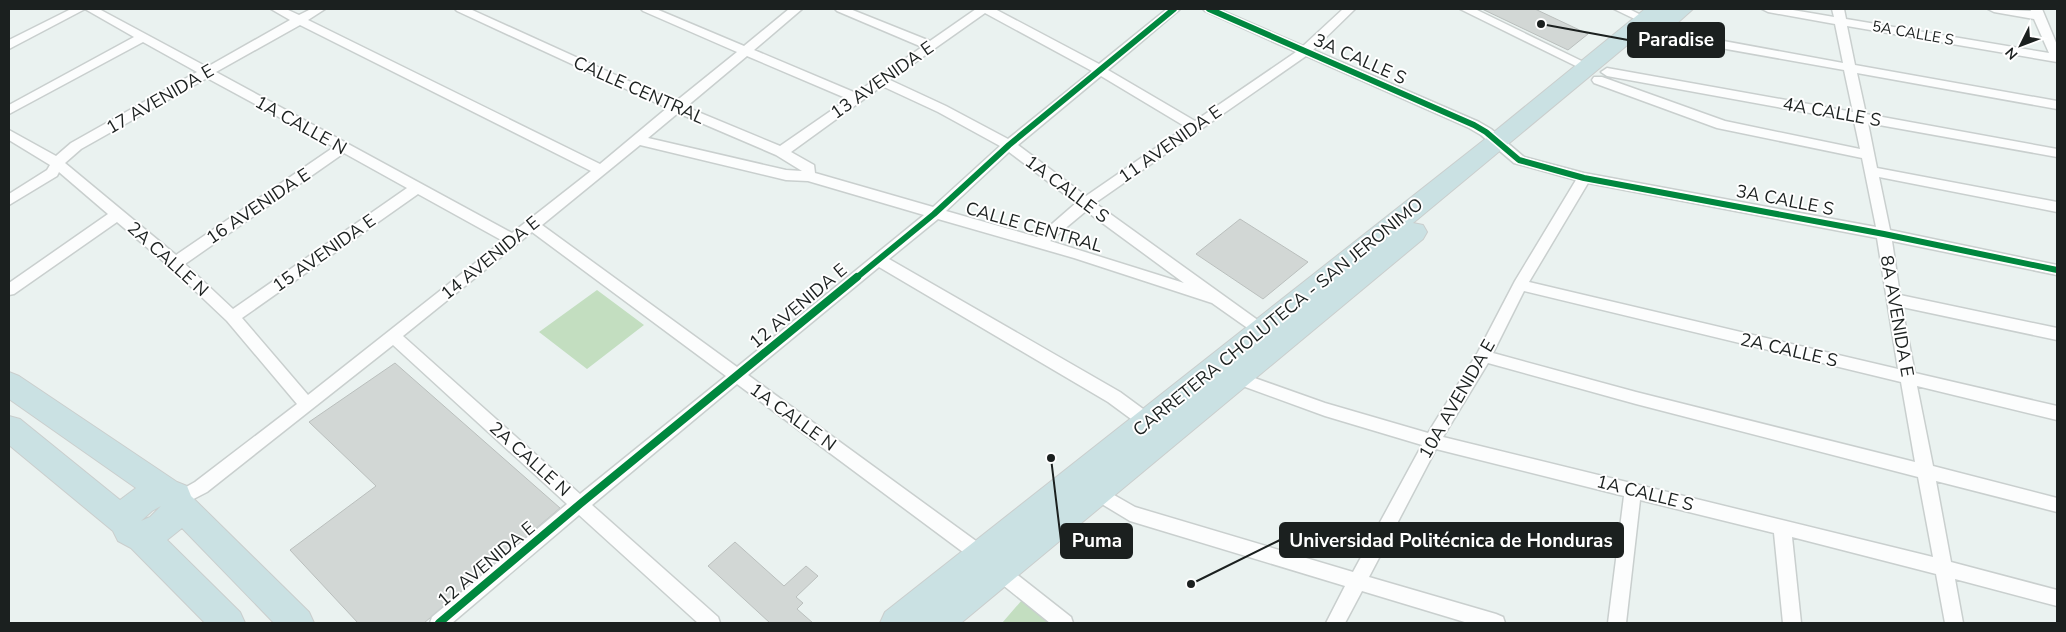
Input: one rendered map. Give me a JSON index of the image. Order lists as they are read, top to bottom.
{
  "streets": {
    "highway": ["CARRETERA CHOLUTECA - SAN JERONIMO"],
    "street": [
      "5A CALLE S",
      "3A CALLE S",
      "13 AVENIDA E",
      "CALLE CENTRAL",
      "17 AVENIDA E",
      "4A CALLE S",
      "1A CALLE N",
      "11 AVENIDA E",
      "1A CALLE S",
      "16 AVENIDA E",
      "15 AVENIDA E",
      "14 AVENIDA E",
      "2A CALLE N",
      "12 AVENIDA E",
      "8A AVENIDA E",
      "2A CALLE S",
      "10A AVENIDA E"
    ]
  },
  "crossings": [
    ["5A CALLE S", "8A AVENIDA E"],
    ["3A CALLE S", "11 AVENIDA E"],
    ["3A CALLE S", "8A AVENIDA E"],
    ["3A CALLE S", "CARRETERA CHOLUTECA - SAN JERONIMO"],
    ["3A CALLE S", "10A AVENIDA E"],
    ["13 AVENIDA E", "CALLE CENTRAL"],
    ["13 AVENIDA E", "1A CALLE S"],
    ["CALLE CENTRAL", "11 AVENIDA E"],
    ["CALLE CENTRAL", "1A CALLE S"],
    ["CALLE CENTRAL", "14 AVENIDA E"],
    ["CALLE CENTRAL", "12 AVENIDA E"],
    ["17 AVENIDA E", "1A CALLE N"],
    ["17 AVENIDA E", "2A CALLE N"],
    ["4A CALLE S", "8A AVENIDA E"],
    ["4A CALLE S", "CARRETERA CHOLUTECA - SAN JERONIMO"],
    ["1A CALLE N", "16 AVENIDA E"],
    ["1A CALLE N", "15 AVENIDA E"],
    ["1A CALLE N", "14 AVENIDA E"],
    ["1A CALLE N", "12 AVENIDA E"],
    ["1A CALLE N", "CARRETERA CHOLUTECA - SAN JERONIMO"],
    ["11 AVENIDA E", "1A CALLE S"],
    ["1A CALLE S", "12 AVENIDA E"],
    ["1A CALLE S", "8A AVENIDA E"],
    ["1A CALLE S", "CARRETERA CHOLUTECA - SAN JERONIMO"],
    ["1A CALLE S", "10A AVENIDA E"],
    ["16 AVENIDA E", "2A CALLE N"],
    ["15 AVENIDA E", "2A CALLE N"],
    ["14 AVENIDA E", "2A CALLE N"],
    ["2A CALLE N", "12 AVENIDA E"],
    ["8A AVENIDA E", "2A CALLE S"],
    ["2A CALLE S", "10A AVENIDA E"]
  ],
  "places": ["Paradise", "Puma", "Universidad Politécnica de Honduras"],
  "north": "bottom left"
}
